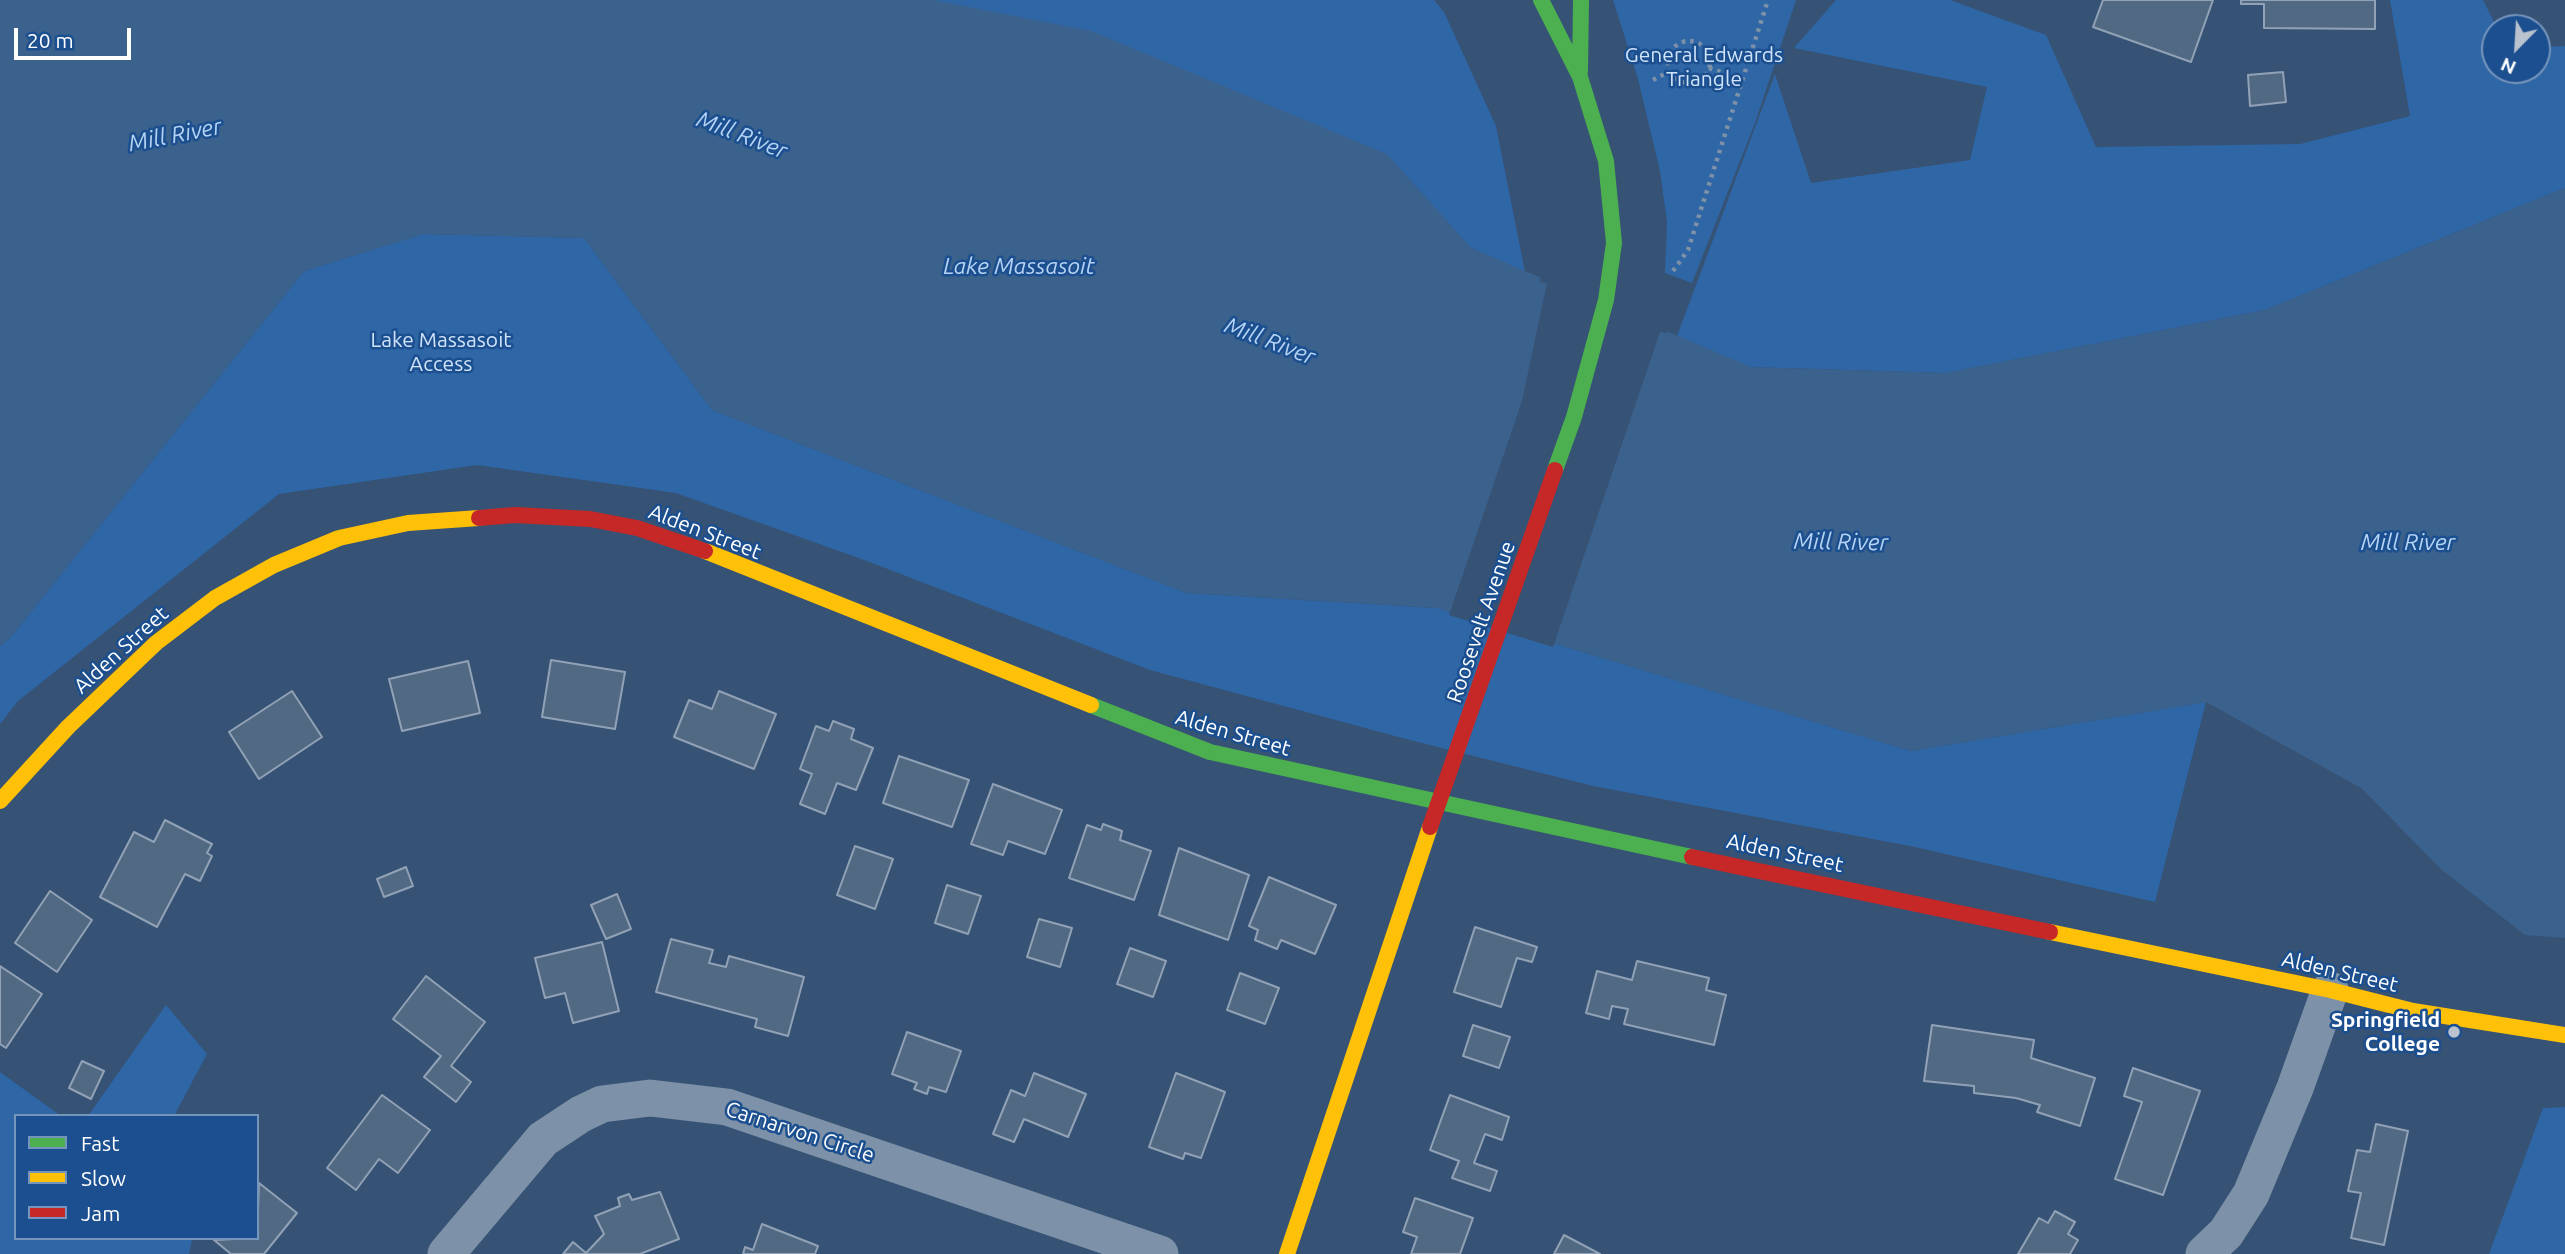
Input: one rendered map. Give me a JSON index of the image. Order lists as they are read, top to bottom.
{
  "streets": {
    "main road": ["Alden Street", "Roosevelt Avenue"],
    "street": ["Carnarvon Circle"]
  },
  "crossings": [
    ["Alden Street", "Roosevelt Avenue"]
  ],
  "water": ["Mill River", "Lake Massasoit"],
  "parks": ["General Edwards Triangle", "Lake Massasoit Access"],
  "places": ["Springfield College"],
  "legend": ["Fast", "Slow", "Jam"],
  "scale_bar": "20 m",
  "north": "bottom left"
}
